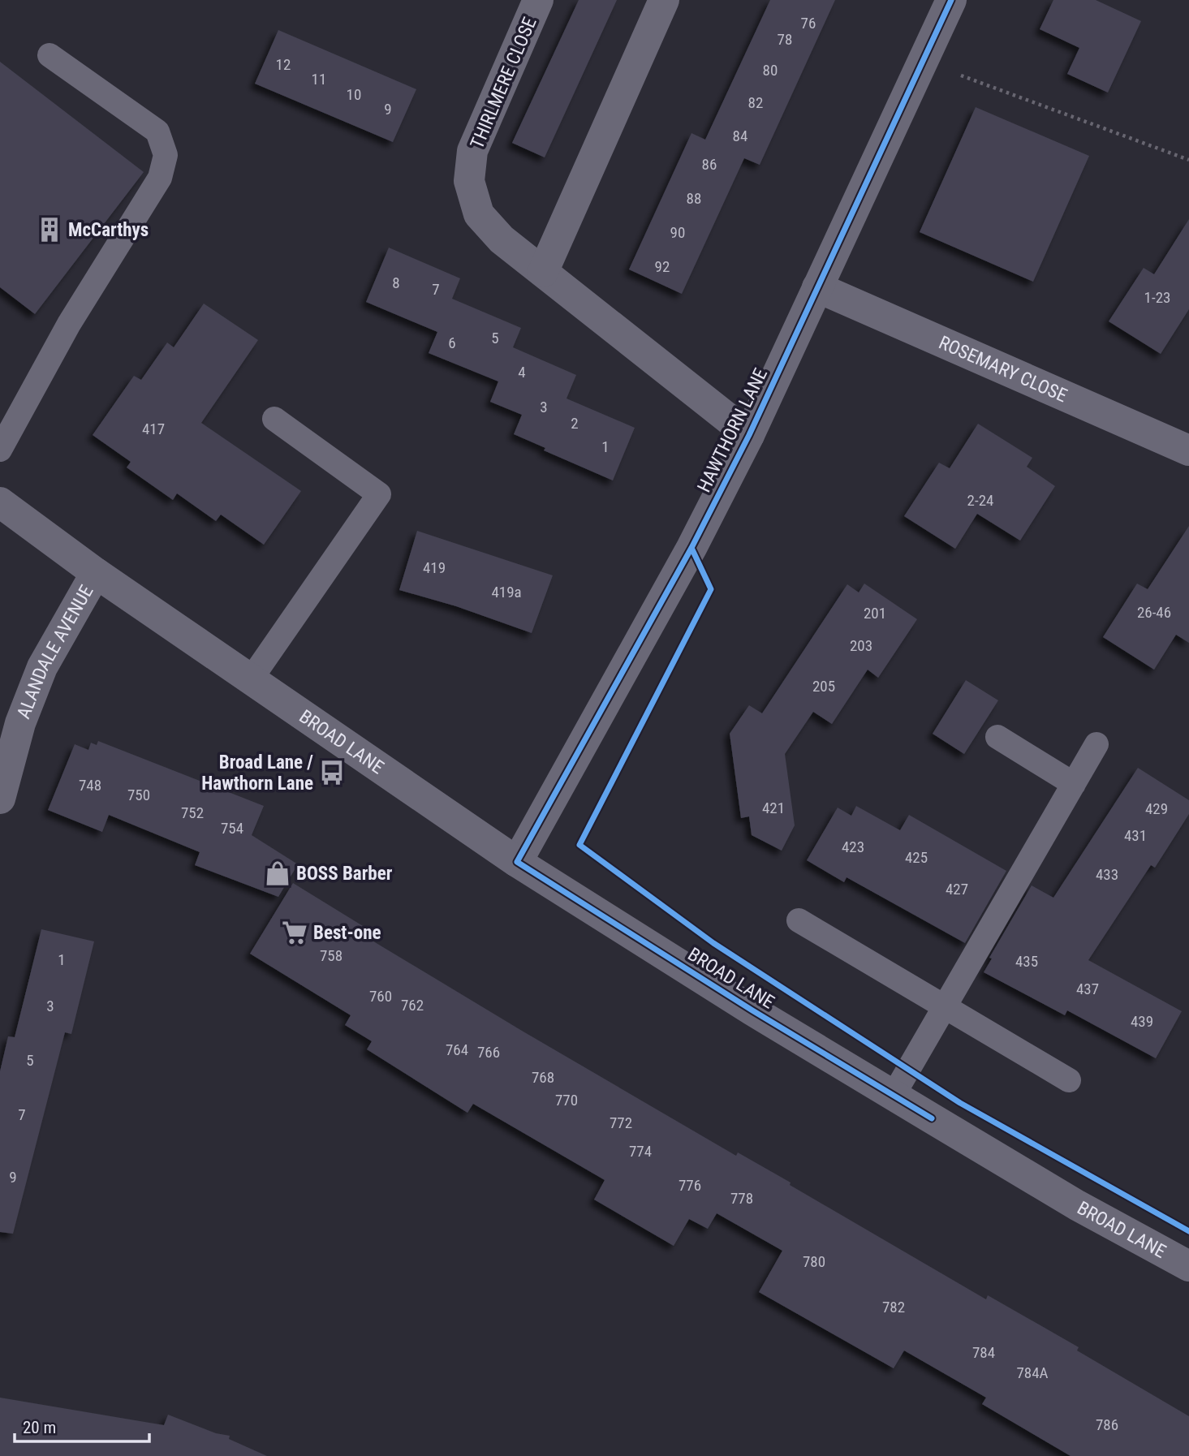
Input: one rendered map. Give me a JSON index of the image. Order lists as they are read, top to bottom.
{
  "streets": {
    "street": [
      "THIRLMERE CLOSE",
      "ROSEMARY CLOSE",
      "HAWTHORN LANE",
      "ALANDALE AVENUE",
      "BROAD LANE"
    ]
  },
  "crossings": [
    ["THIRLMERE CLOSE", "HAWTHORN LANE"],
    ["ROSEMARY CLOSE", "HAWTHORN LANE"],
    ["HAWTHORN LANE", "BROAD LANE"],
    ["ALANDALE AVENUE", "BROAD LANE"]
  ],
  "places": {
    "building": ["McCarthys"],
    "bus stop": ["Broad Lane / Hawthorn Lane"],
    "shop": ["BOSS Barber"],
    "supermarket": ["Best-one"]
  },
  "house_numbers": [
    "76",
    "78",
    "12",
    "80",
    "11",
    "10",
    "82",
    "9",
    "84",
    "86",
    "88",
    "90",
    "92",
    "8",
    "7",
    "1-23",
    "5",
    "6",
    "4",
    "3",
    "2",
    "417",
    "1",
    "2-24",
    "419",
    "419a",
    "26-46",
    "201",
    "203",
    "205",
    "748",
    "750",
    "421",
    "429",
    "752",
    "754",
    "431",
    "423",
    "425",
    "433",
    "427",
    "758",
    "1",
    "435",
    "437",
    "760",
    "762",
    "3",
    "439",
    "764",
    "766",
    "5",
    "768",
    "770",
    "7",
    "772",
    "774",
    "9",
    "776",
    "778",
    "780",
    "782",
    "784",
    "784A",
    "786"
  ],
  "scale_bar": "20 m"
}
